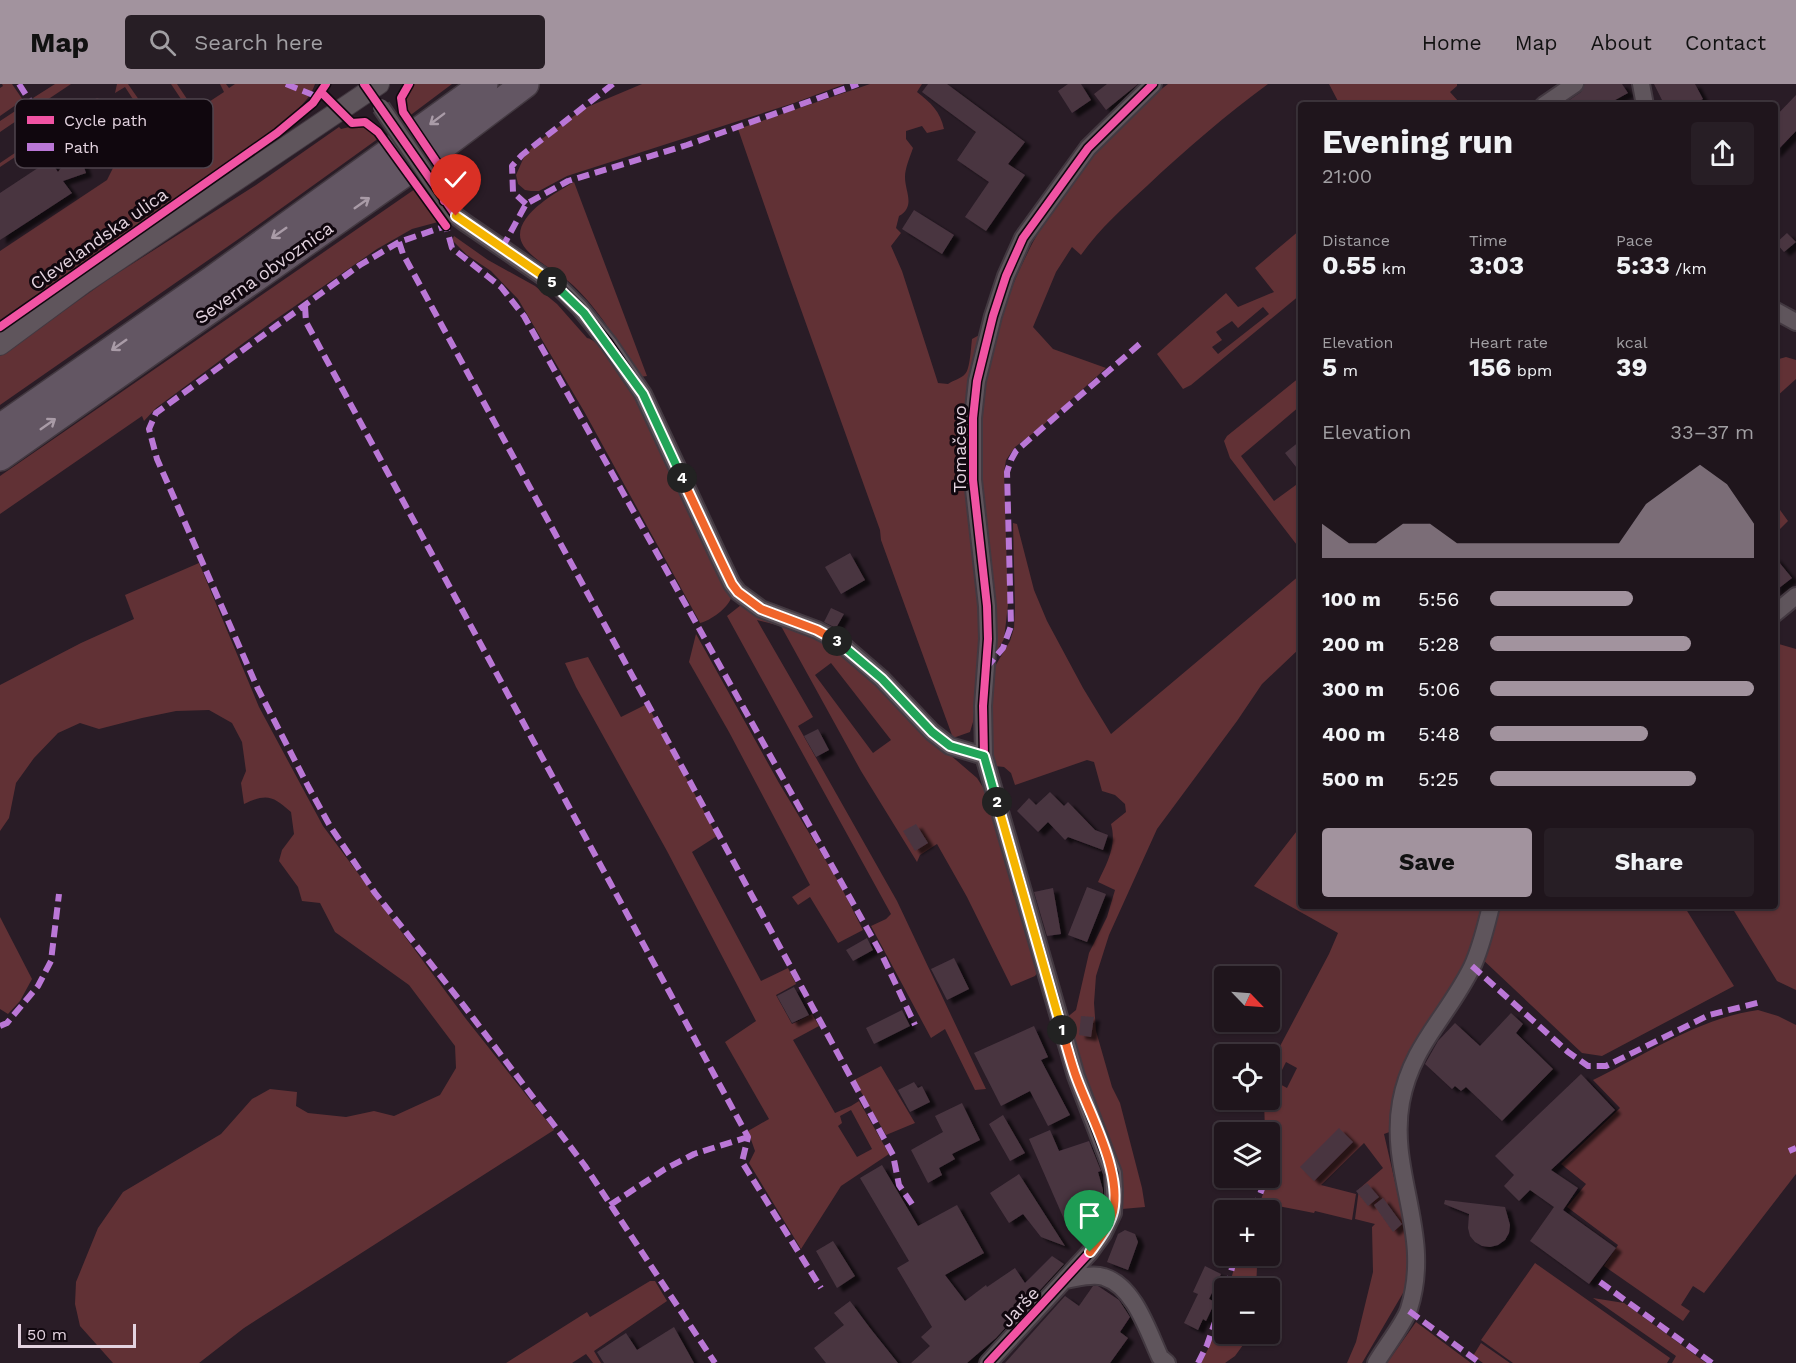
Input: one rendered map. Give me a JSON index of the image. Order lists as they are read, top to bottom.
{
  "streets": {
    "highway": ["Severna obvoznica"],
    "street": ["Clevelandska ulica", "Tomačevo", "Jarše"]
  },
  "crossings": [
    ["Tomačevo", "Jarše"]
  ],
  "legend": ["Cycle path", "Path"],
  "scale_bar": "50 m",
  "north": "bottom right",
  "page": {
    "header": "Map",
    "search": "Search here",
    "nav": [
      "Home",
      "Map",
      "About",
      "Contact"
    ],
    "heading": ["Evening run", "21:00"],
    "stats": [
      ["Distance", "0.55 km"],
      ["Time", "3:03"],
      ["Pace", "5:33 /km"],
      ["Elevation", "5 m"],
      ["Heart rate", "156 bpm"],
      ["kcal", "39"]
    ],
    "pins": [
      "5",
      "4",
      "3",
      "2",
      "1"
    ],
    "chart": ["Elevation", "33–37 m"],
    "list": [
      {
        "name": "100 m",
        "note": "5:56"
      },
      {
        "name": "200 m",
        "note": "5:28"
      },
      {
        "name": "300 m",
        "note": "5:06"
      },
      {
        "name": "400 m",
        "note": "5:48"
      },
      {
        "name": "500 m",
        "note": "5:25"
      }
    ],
    "buttons": ["Save", "Share"],
    "map_buttons": ["+", "−"],
    "scale": "50 m"
  }
}
